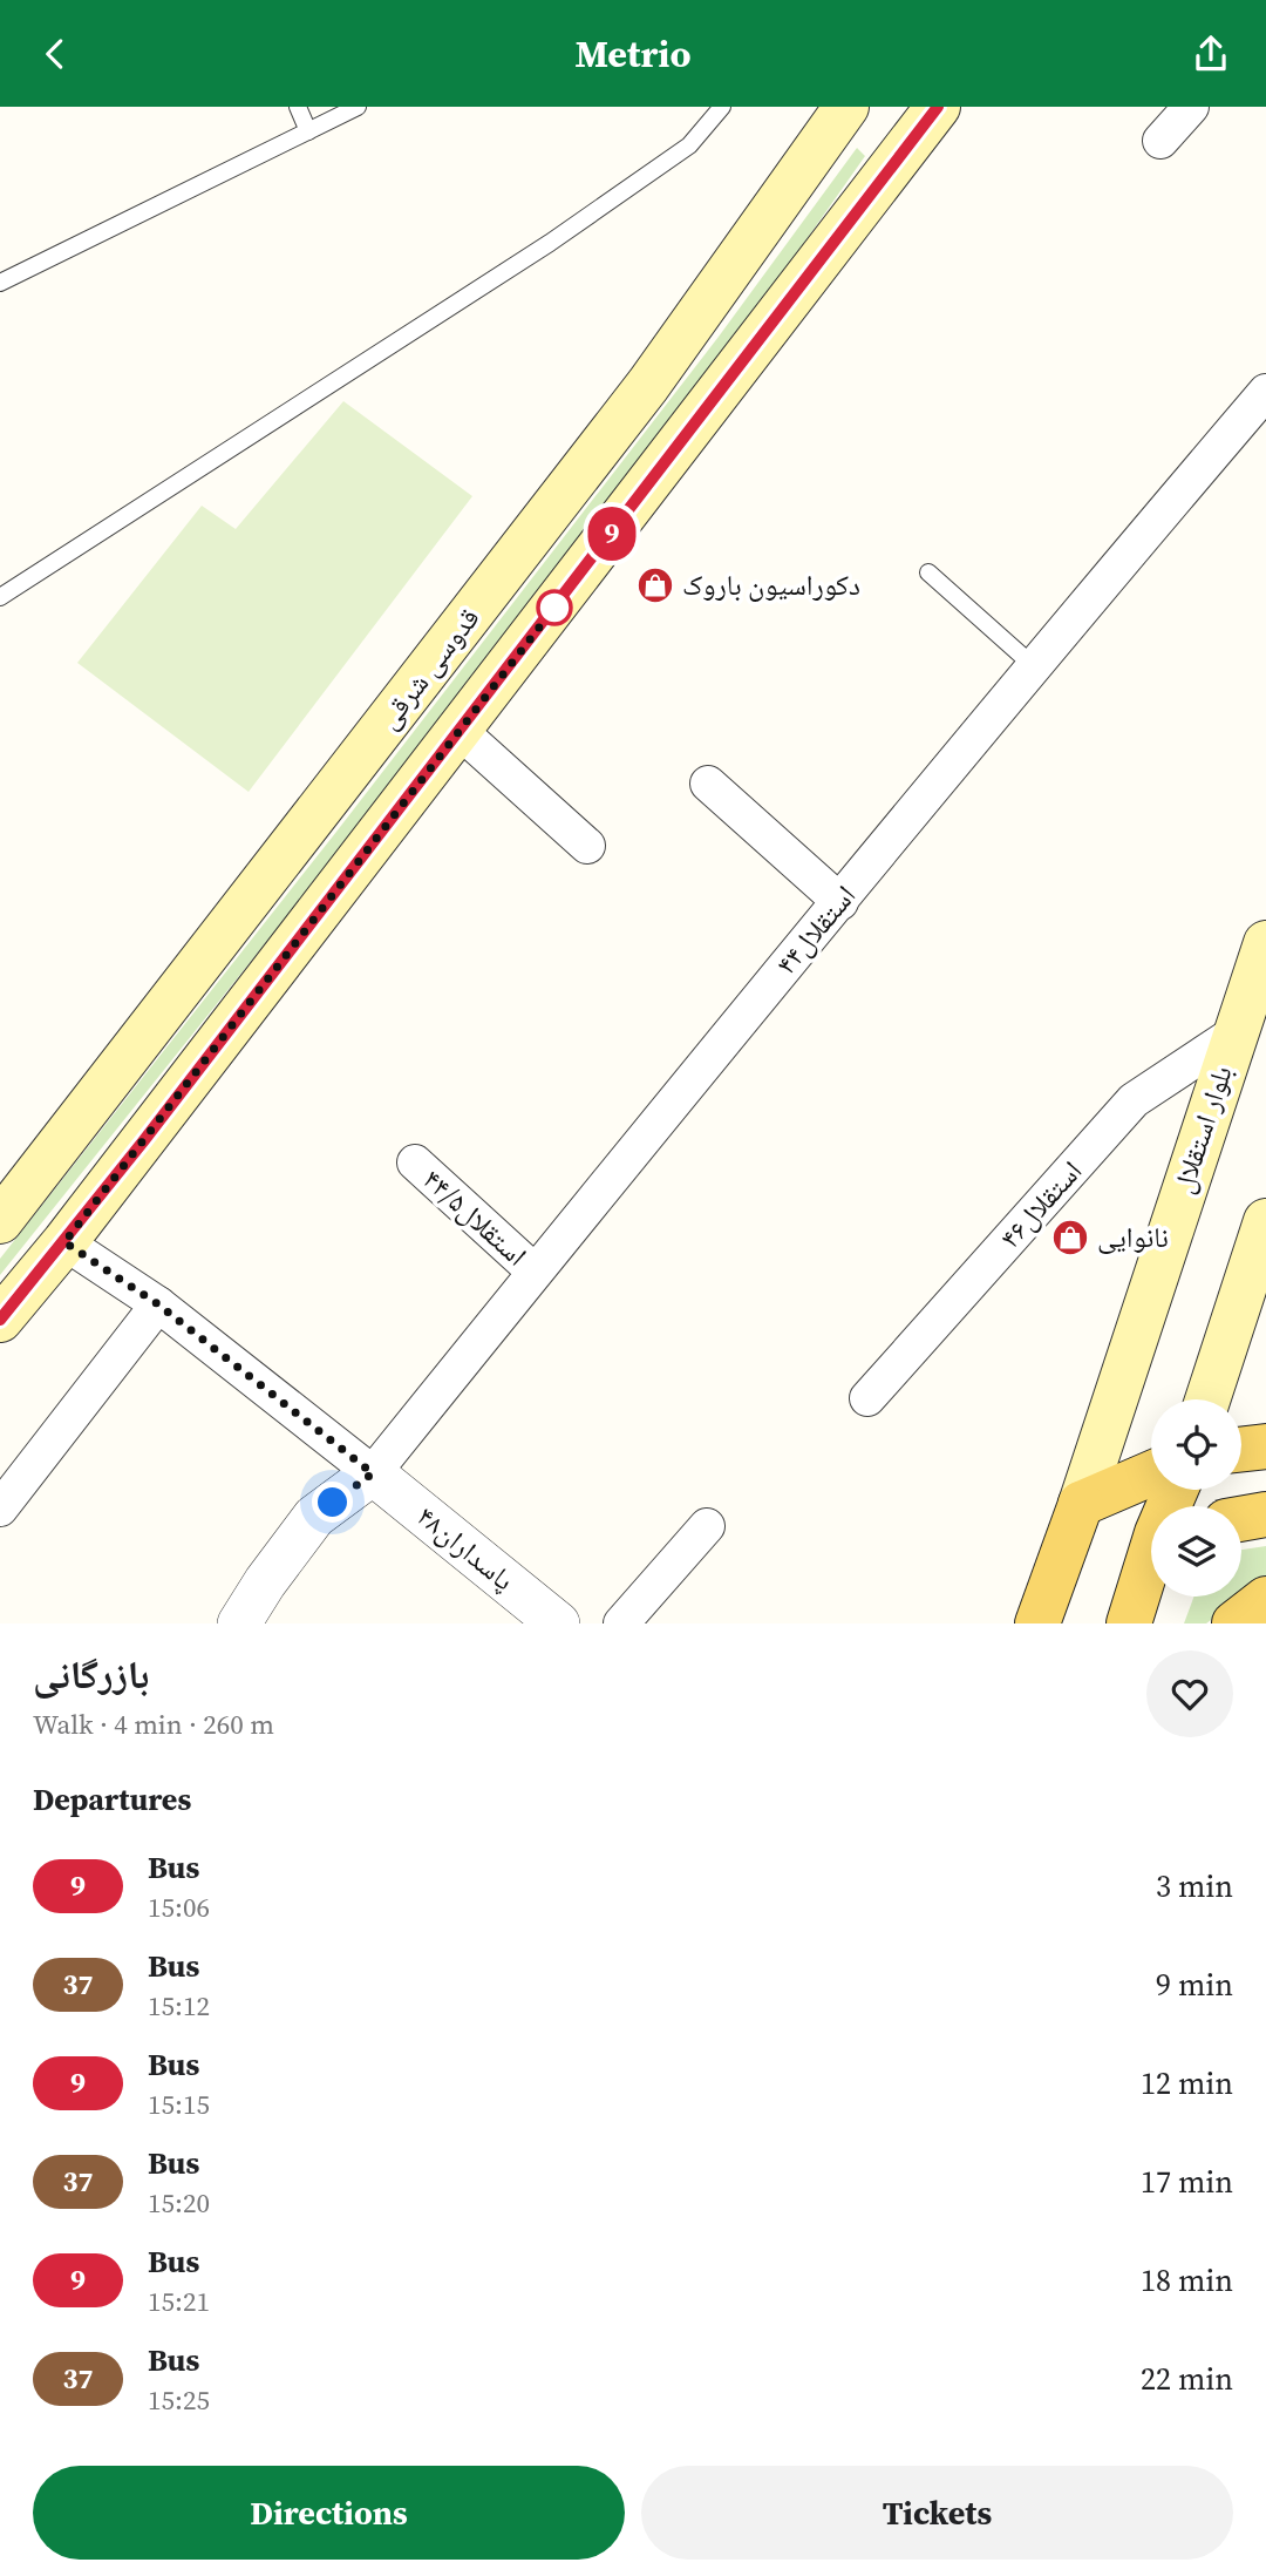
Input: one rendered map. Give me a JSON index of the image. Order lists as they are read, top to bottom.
{
  "streets": {
    "main road": ["قدوسی شرقی", "بلوار استقلال"],
    "street": [
      "استقلال۴۴",
      "استقلال۴۶",
      "استقلال۴۴/۵",
      "پاسداران۴۸"
    ]
  },
  "crossings": [
    ["استقلال۴۴", "استقلال۴۴/۵"],
    ["استقلال۴۴", "پاسداران۴۸"],
    ["بلوار استقلال", "استقلال۴۶"]
  ],
  "places": {
    "shop": ["دکوراسیون باروک", "نانوایی"]
  },
  "lines": ["bus line 9"],
  "page": {
    "header": "Metrio",
    "on_map": "9",
    "heading": [
      ["بازرگانی", "Walk · 4 min · 260 m"],
      "Departures"
    ],
    "list": [
      {
        "mark": "9",
        "name": "Bus",
        "note": "15:06",
        "value": "3 min"
      },
      {
        "mark": "37",
        "name": "Bus",
        "note": "15:12",
        "value": "9 min"
      },
      {
        "mark": "9",
        "name": "Bus",
        "note": "15:15",
        "value": "12 min"
      },
      {
        "mark": "37",
        "name": "Bus",
        "note": "15:20",
        "value": "17 min"
      },
      {
        "mark": "9",
        "name": "Bus",
        "note": "15:21",
        "value": "18 min"
      },
      {
        "mark": "37",
        "name": "Bus",
        "note": "15:25",
        "value": "22 min"
      }
    ],
    "buttons": ["Directions", "Tickets"]
  }
}
